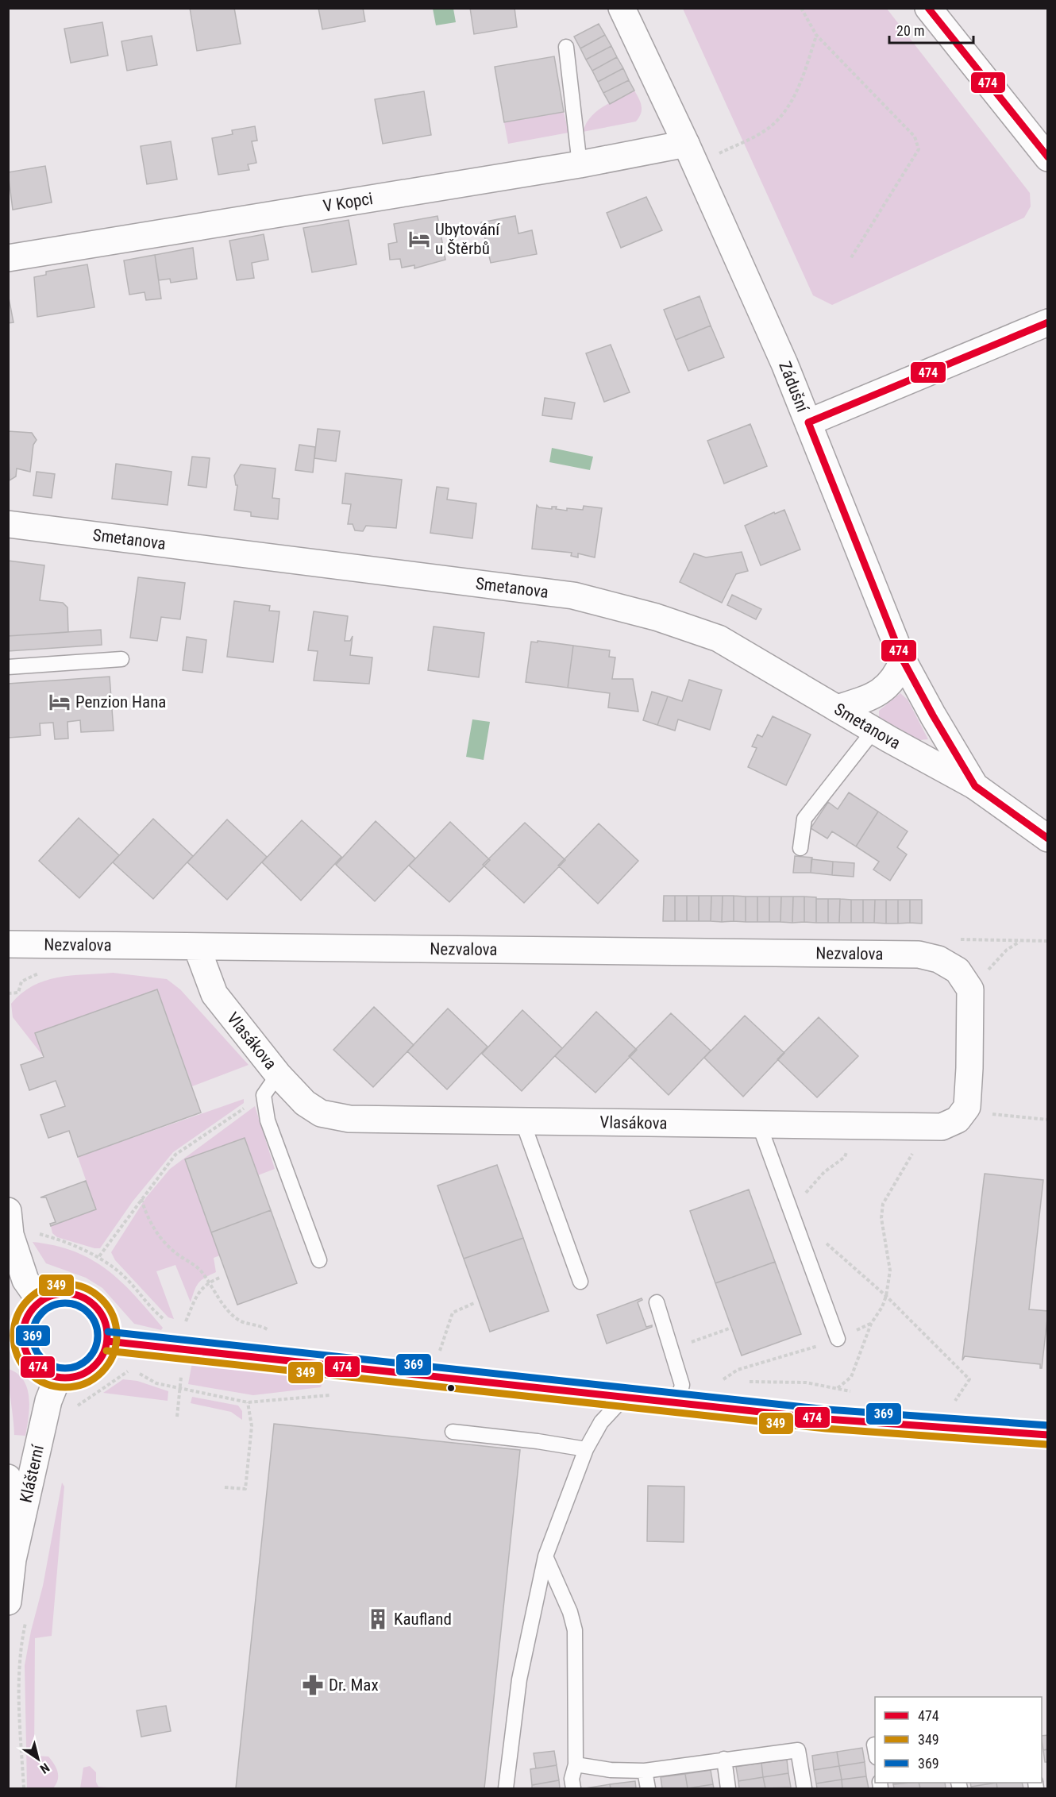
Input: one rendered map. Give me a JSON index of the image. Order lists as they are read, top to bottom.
{
  "streets": {
    "street": [
      "V Kopci",
      "Zádušní",
      "Smetanova",
      "Nezvalova",
      "Vlasákova",
      "Klášterní"
    ]
  },
  "crossings": [
    ["V Kopci", "Zádušní"],
    ["Zádušní", "Smetanova"],
    ["Nezvalova", "Vlasákova"]
  ],
  "places": {
    "hotel": ["Ubytování u Štěrbů", "Penzion Hana"],
    "building": ["Kaufland"],
    "pharmacy": ["Dr. Max"]
  },
  "lines": ["transit line 474", "transit line 349", "transit line 369"],
  "legend": ["474", "349", "369"],
  "scale_bar": "20 m",
  "north": "bottom right"
}
